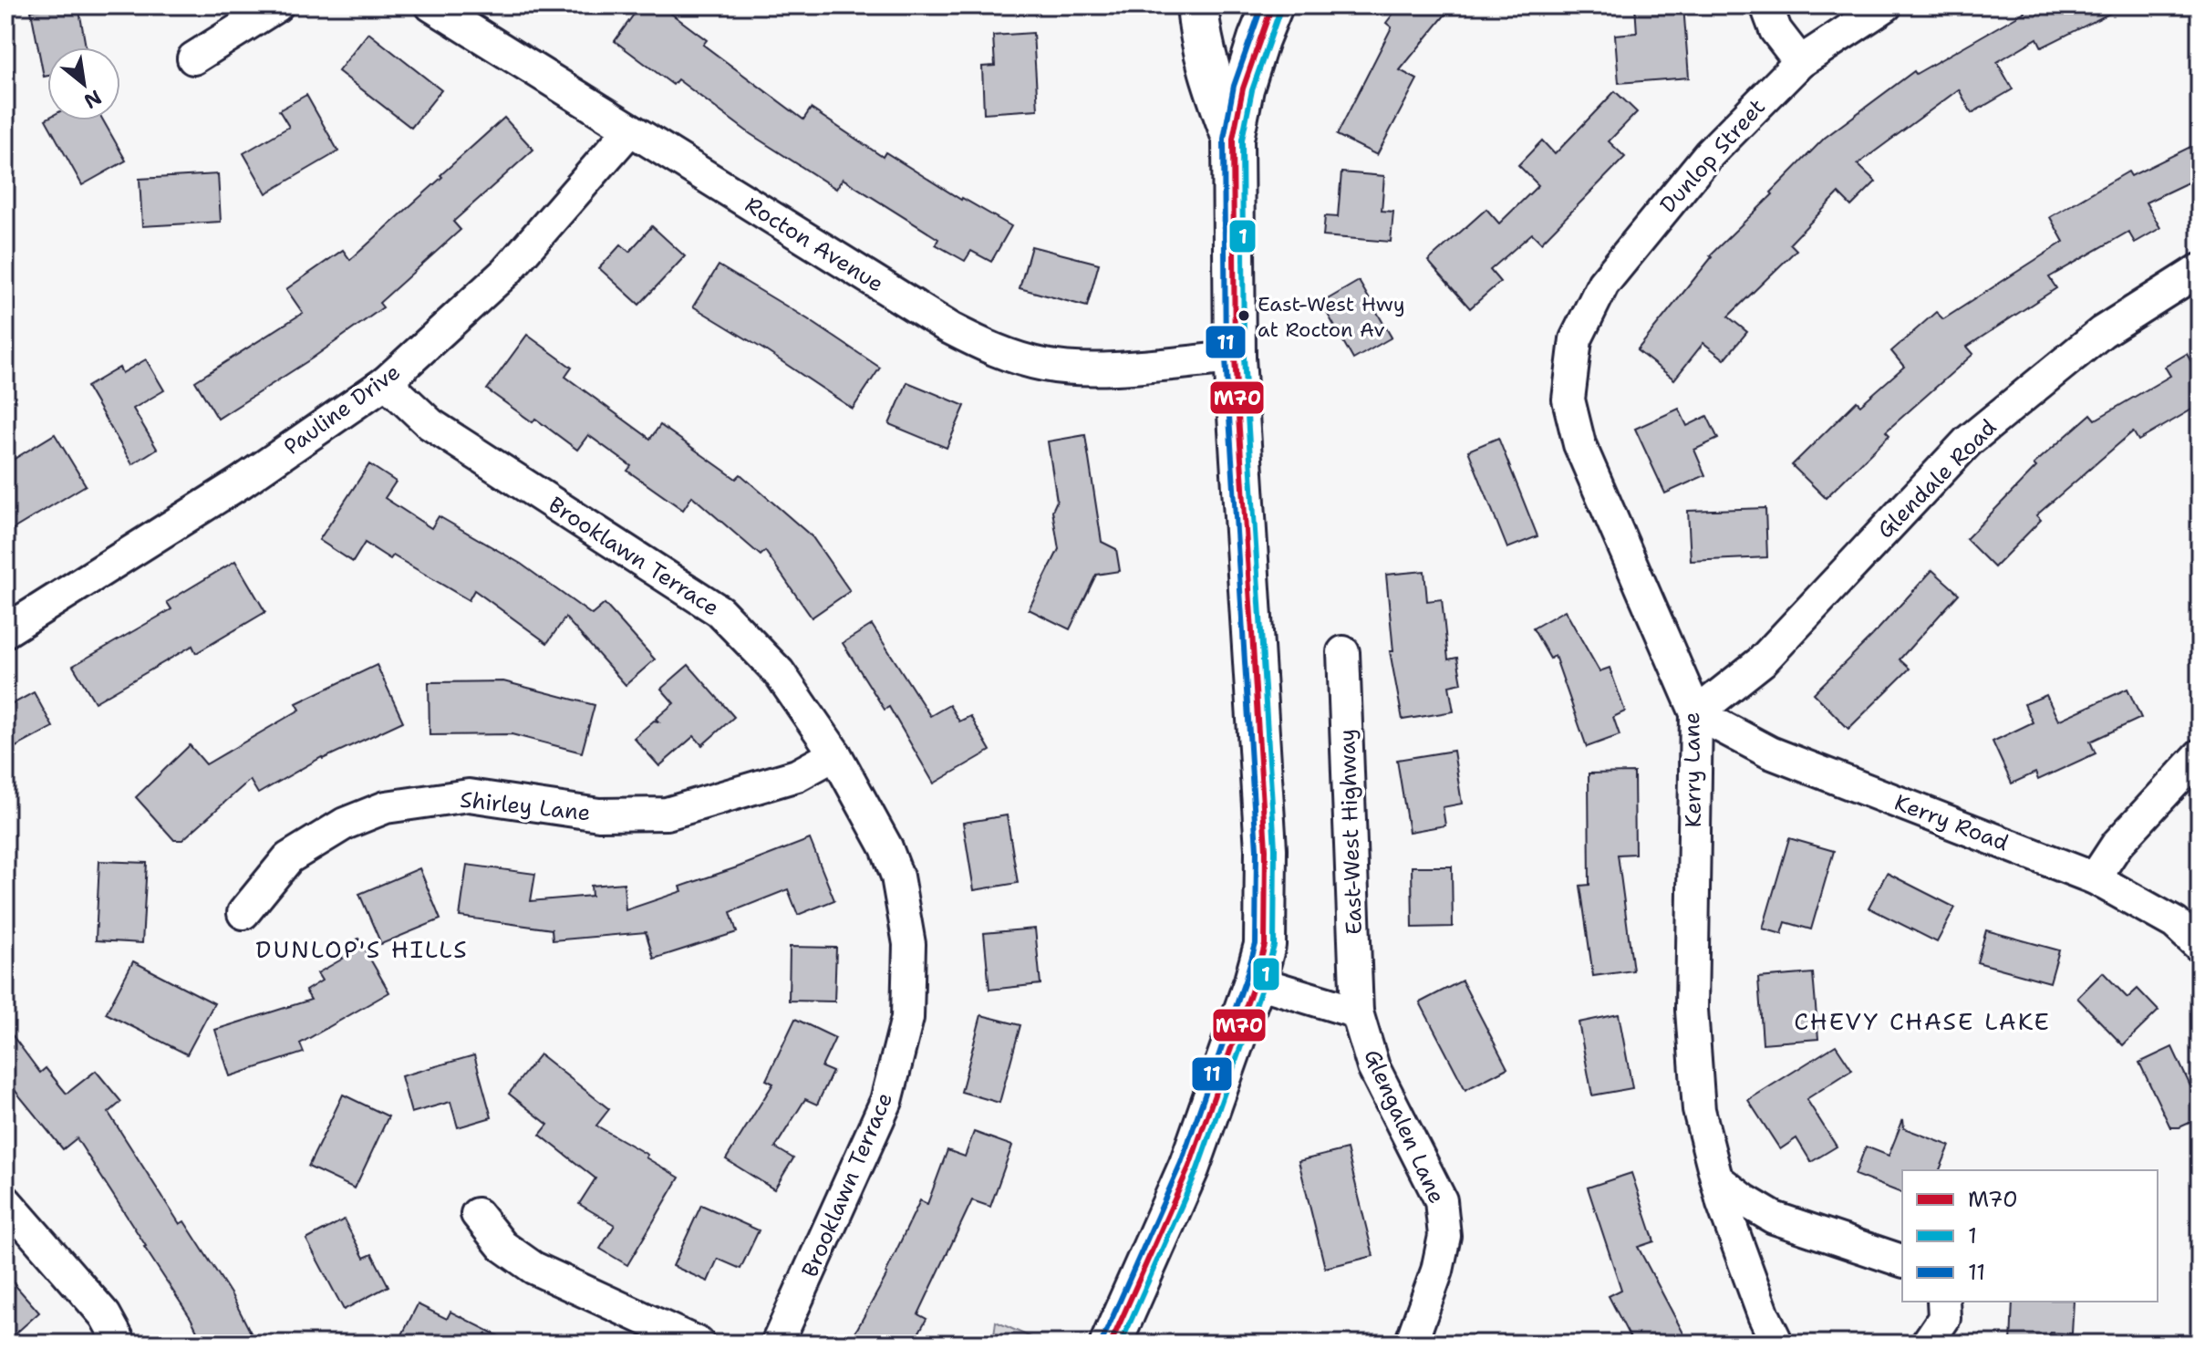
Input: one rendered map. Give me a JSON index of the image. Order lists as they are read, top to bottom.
{
  "streets": {
    "street": [
      "Dunlop Street",
      "Rocton Avenue",
      "Pauline Drive",
      "Glendale Road",
      "Brooklawn Terrace",
      "Kerry Lane",
      "Shirley Lane",
      "Kerry Road",
      "East-West Highway",
      "Glengalen Lane"
    ]
  },
  "crossings": [
    ["Dunlop Street", "Kerry Lane"],
    ["Rocton Avenue", "Pauline Drive"],
    ["Pauline Drive", "Brooklawn Terrace"],
    ["Glendale Road", "Kerry Lane"],
    ["Glendale Road", "Kerry Road"],
    ["Brooklawn Terrace", "Shirley Lane"],
    ["Kerry Lane", "Kerry Road"],
    ["East-West Highway", "Glengalen Lane"]
  ],
  "districts": ["DUNLOP'S HILLS", "CHEVY CHASE LAKE"],
  "places": ["East-West Hwy at Rocton Av"],
  "lines": ["transit line M70", "transit line 11", "transit line 1"],
  "legend": ["M70", "1", "11"],
  "north": "bottom right"
}
